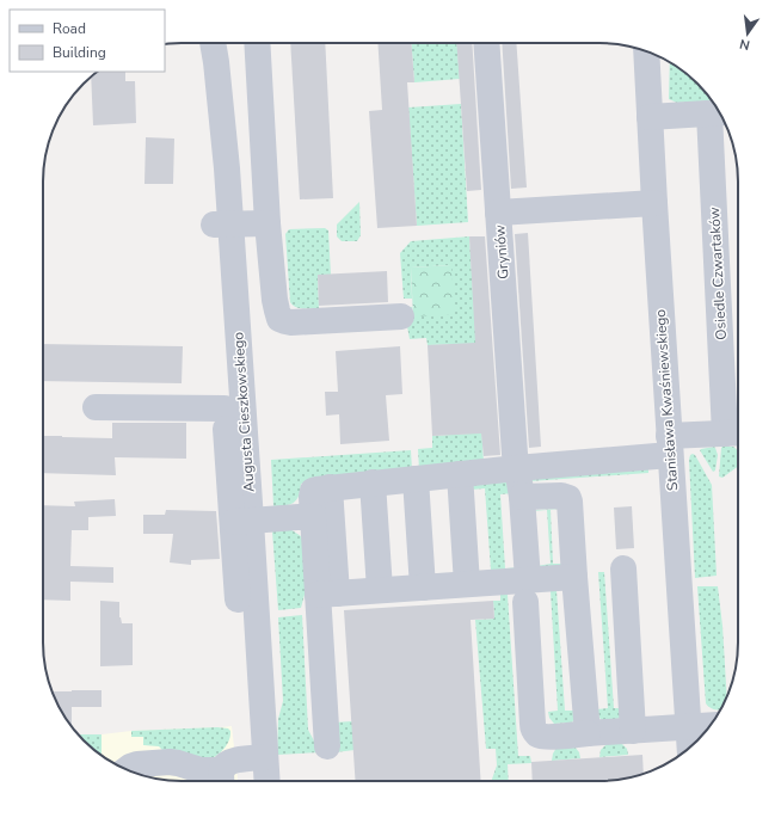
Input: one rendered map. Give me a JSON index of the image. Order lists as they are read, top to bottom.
{
  "streets": {
    "street": [
      "Gryniów",
      "Osiedle Czwartaków",
      "Stanisława Kwaśniewskiego",
      "Augusta Cieszkowskiego"
    ]
  },
  "crossings": [
    ["Gryniów", "Osiedle Czwartaków"],
    ["Osiedle Czwartaków", "Stanisława Kwaśniewskiego"]
  ],
  "legend": ["Road", "Building"],
  "north": "bottom"
}
